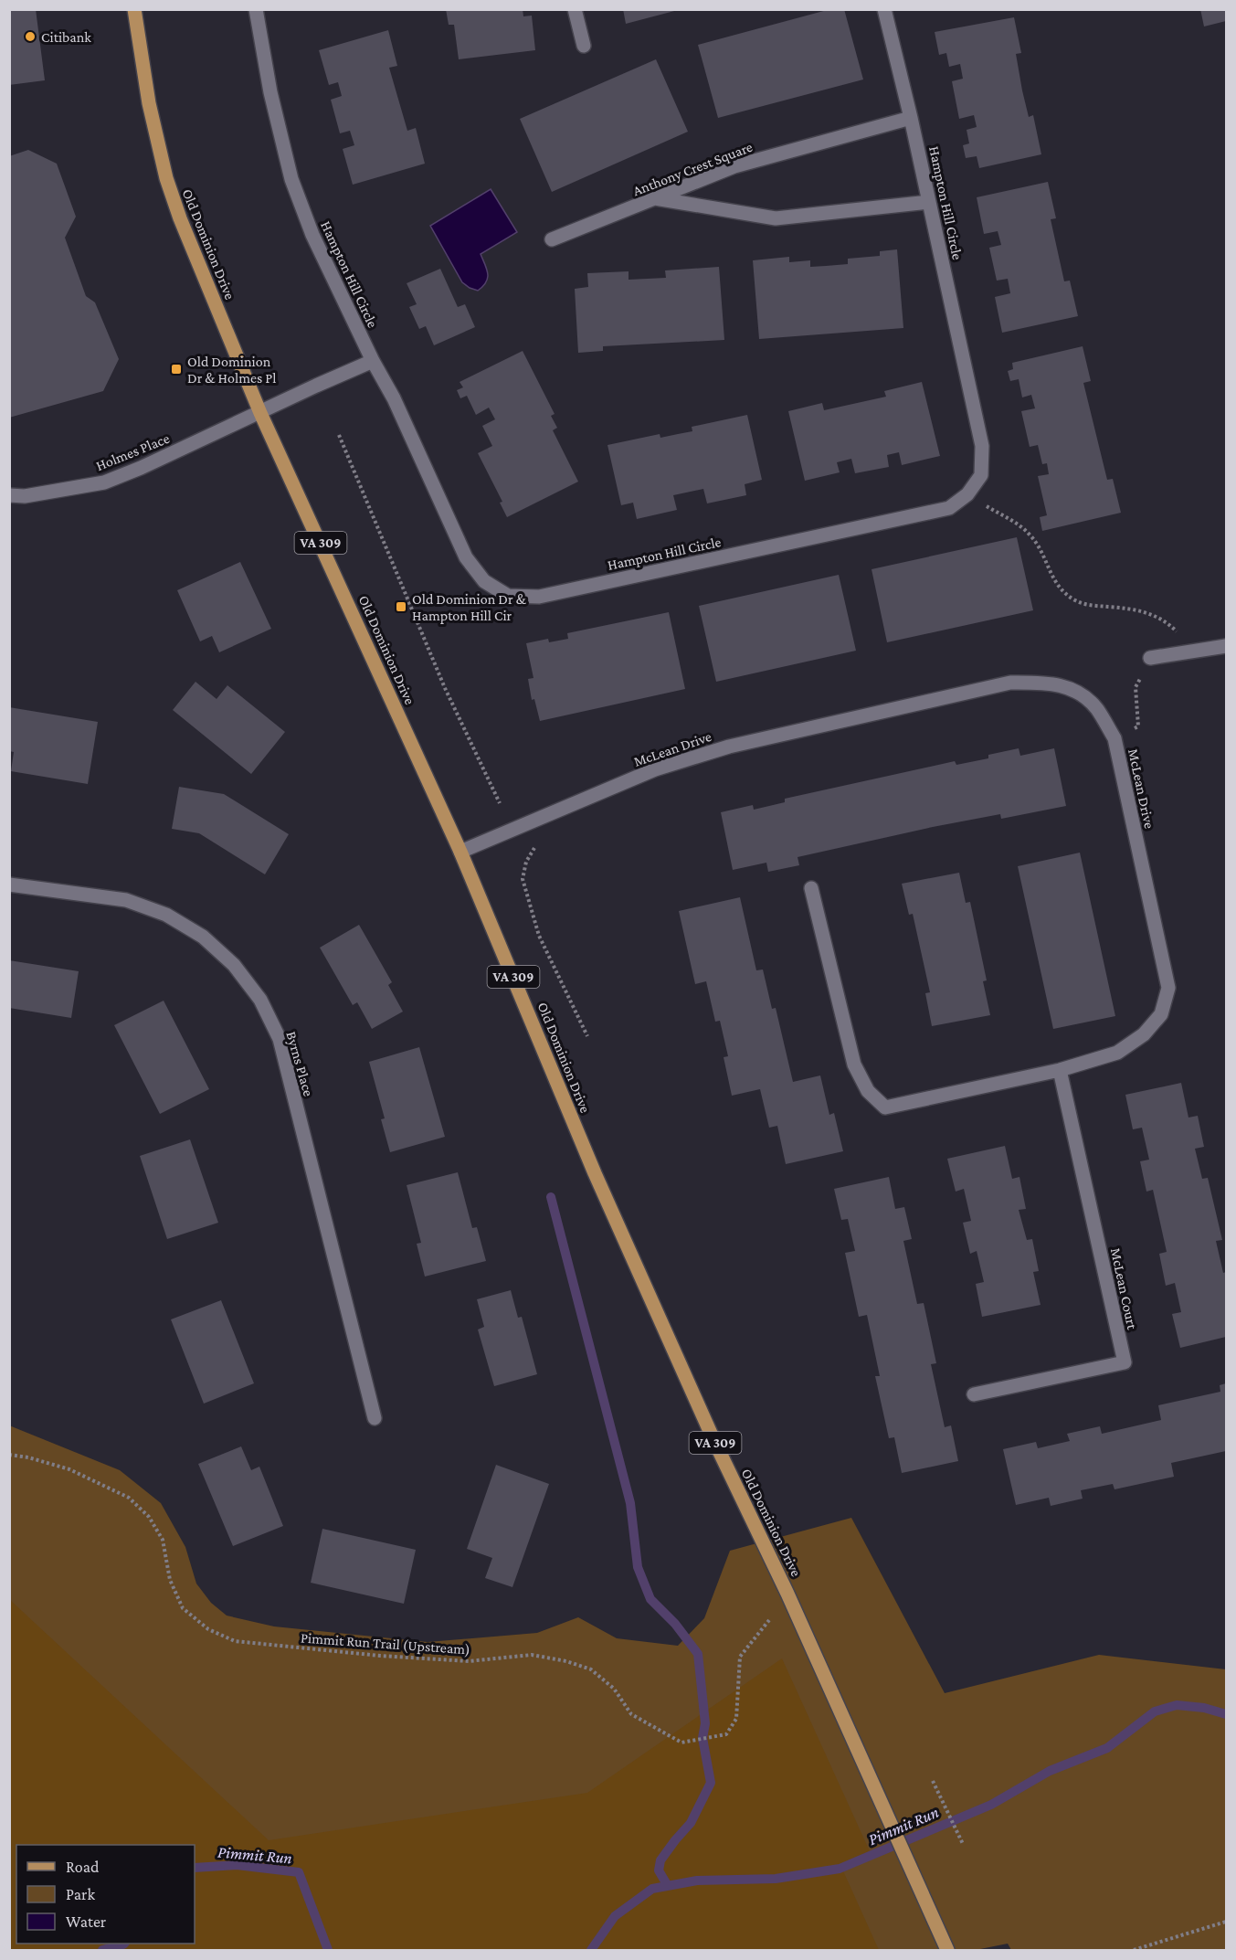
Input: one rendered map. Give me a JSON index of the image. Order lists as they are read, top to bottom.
{
  "streets": {
    "main road": ["Old Dominion Drive", "VA 309"],
    "street": [
      "Anthony Crest Square",
      "Hampton Hill Circle",
      "Holmes Place",
      "McLean Drive",
      "Byrns Place",
      "McLean Court"
    ],
    "path": ["Pimmit Run Trail (Upstream)"]
  },
  "crossings": [
    ["Anthony Crest Square", "Hampton Hill Circle"],
    ["Hampton Hill Circle", "Holmes Place"],
    ["Old Dominion Drive", "Holmes Place"],
    ["Old Dominion Drive", "McLean Drive"],
    ["McLean Drive", "McLean Court"]
  ],
  "water": ["Pimmit Run"],
  "places": {
    "other": ["Citibank"],
    "transit": ["Old Dominion Dr & Holmes Pl", "Old Dominion Dr & Hampton Hill Cir"]
  },
  "legend": ["Road", "Park", "Water"]
}
